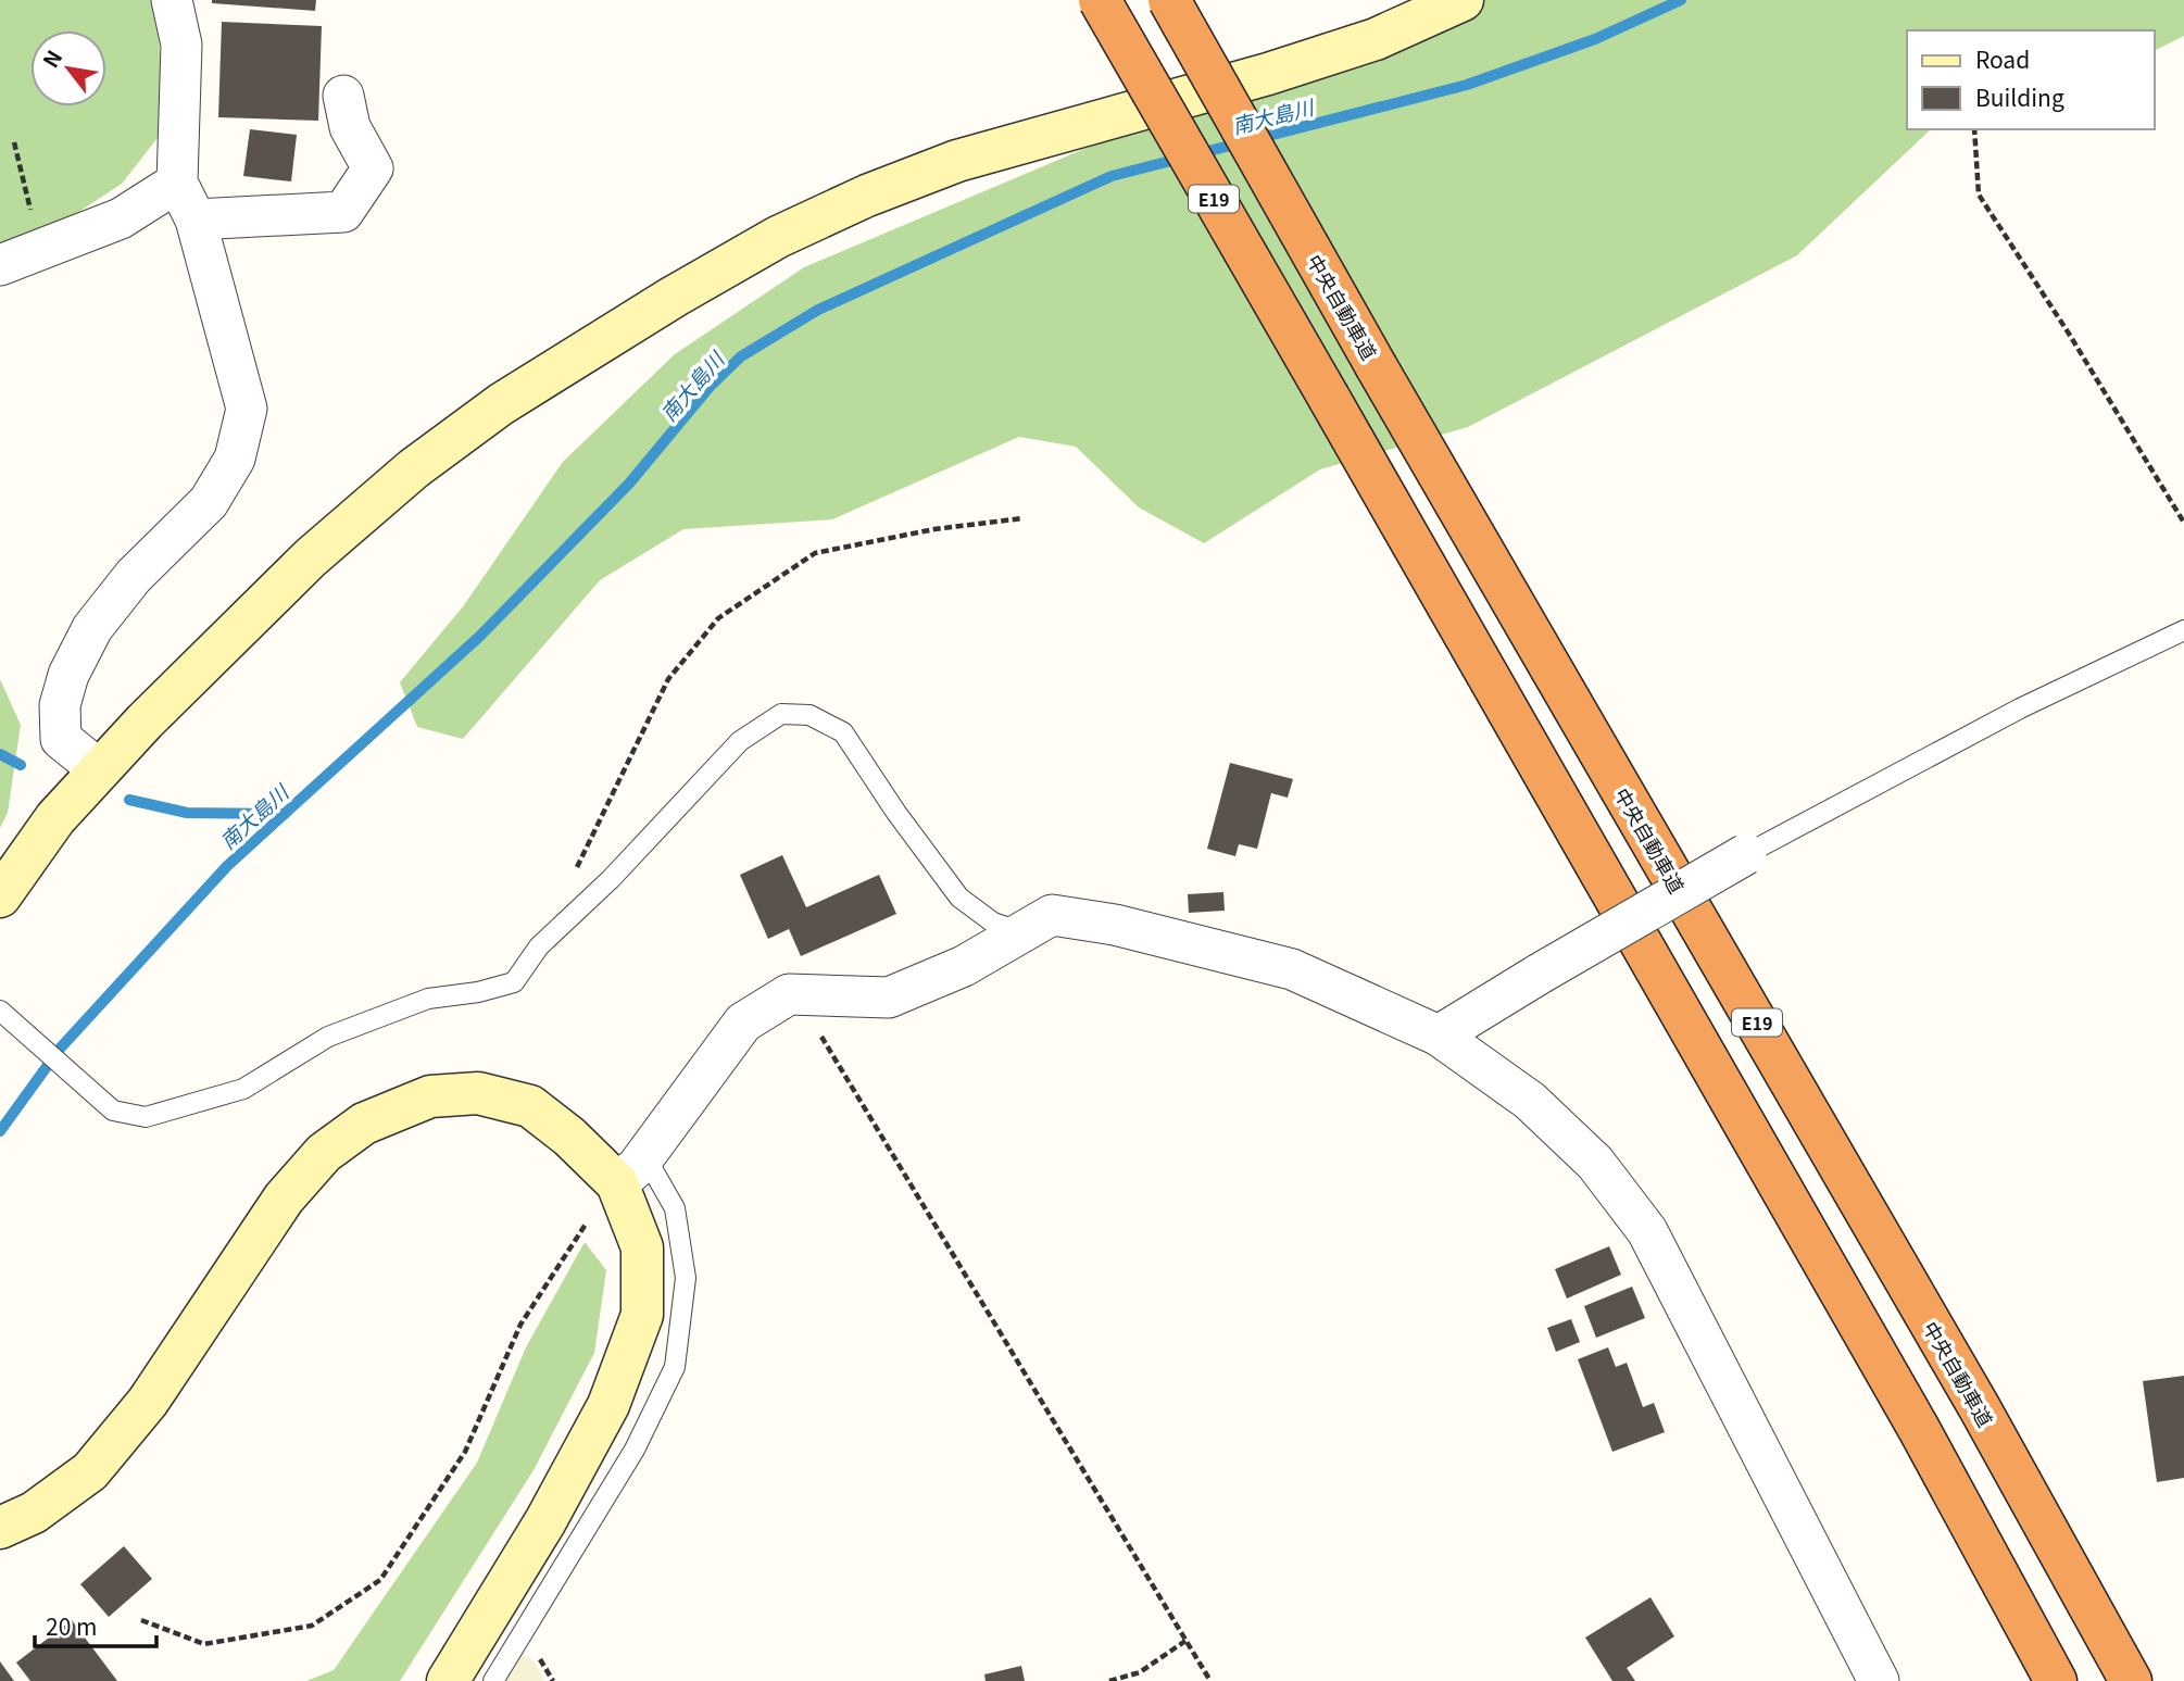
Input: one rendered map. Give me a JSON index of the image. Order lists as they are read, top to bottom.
{
  "streets": {
    "highway": ["E19", "中央自動車道"]
  },
  "water": ["南大島川"],
  "legend": ["Road", "Building"],
  "scale_bar": "20 m",
  "north": "top left"
}
